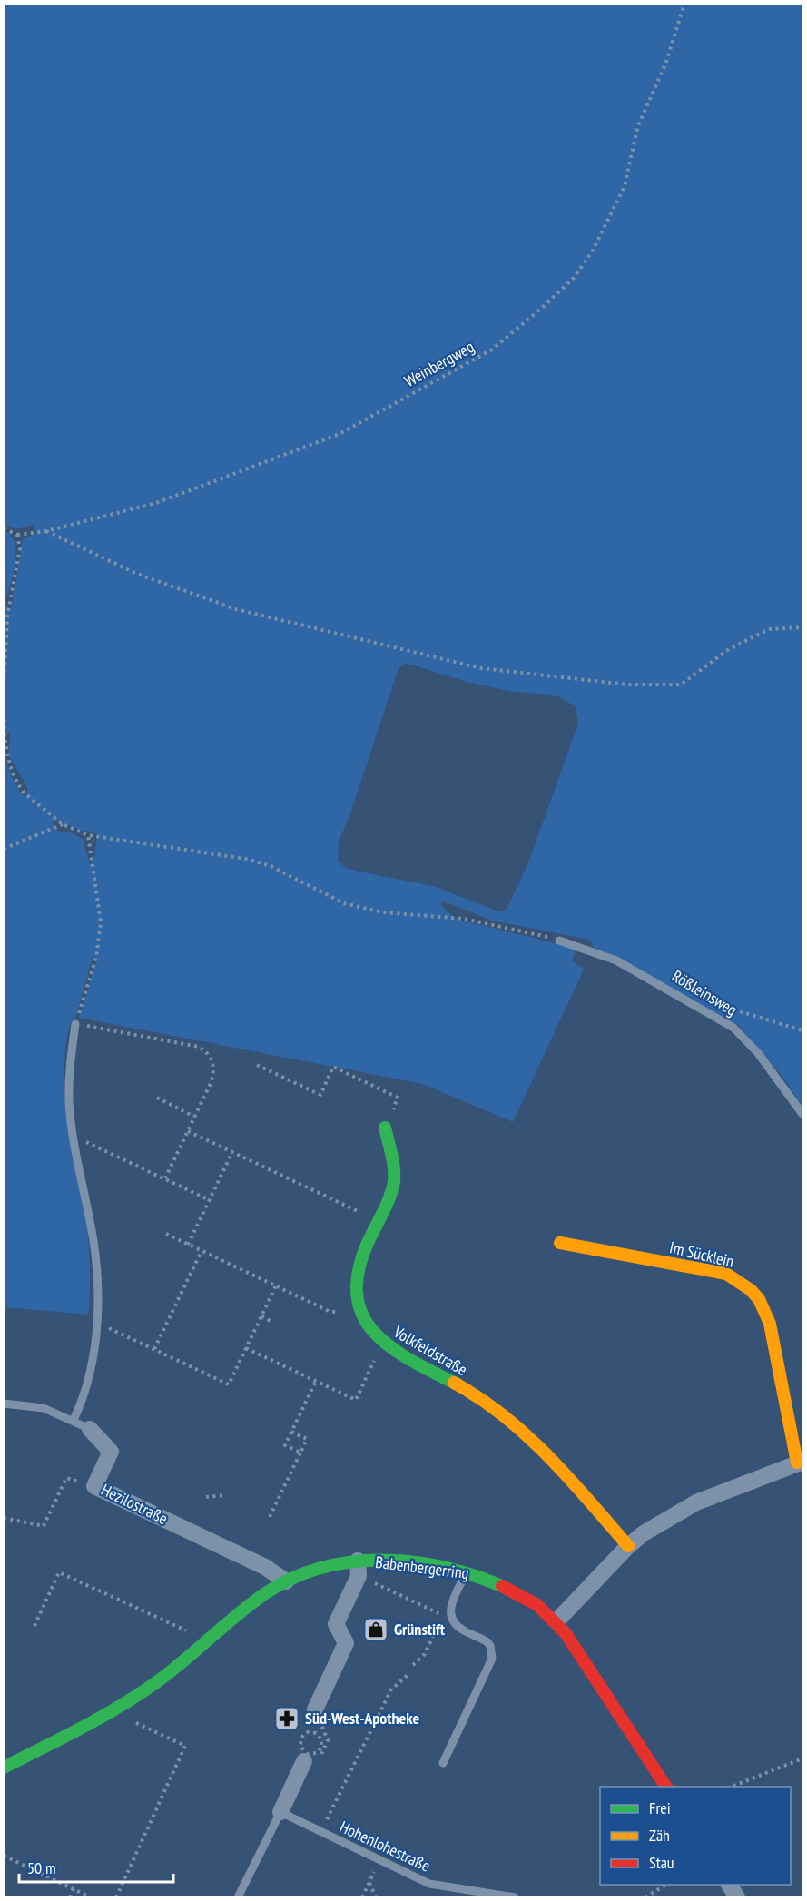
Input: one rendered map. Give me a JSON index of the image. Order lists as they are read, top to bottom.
{
  "streets": {
    "street": [
      "Im Sücklein",
      "Volkfeldstraße",
      "Hezilostraße",
      "Babenbergerring"
    ],
    "lane": ["Rößleinsweg", "Hohenlohestraße"],
    "path": ["Weinbergweg"]
  },
  "crossings": [
    ["Hezilostraße", "Babenbergerring"]
  ],
  "places": {
    "shop": ["Grünstift"],
    "pharmacy": ["Süd-West-Apotheke"]
  },
  "legend": ["Frei", "Zäh", "Stau"],
  "scale_bar": "50 m"
}
